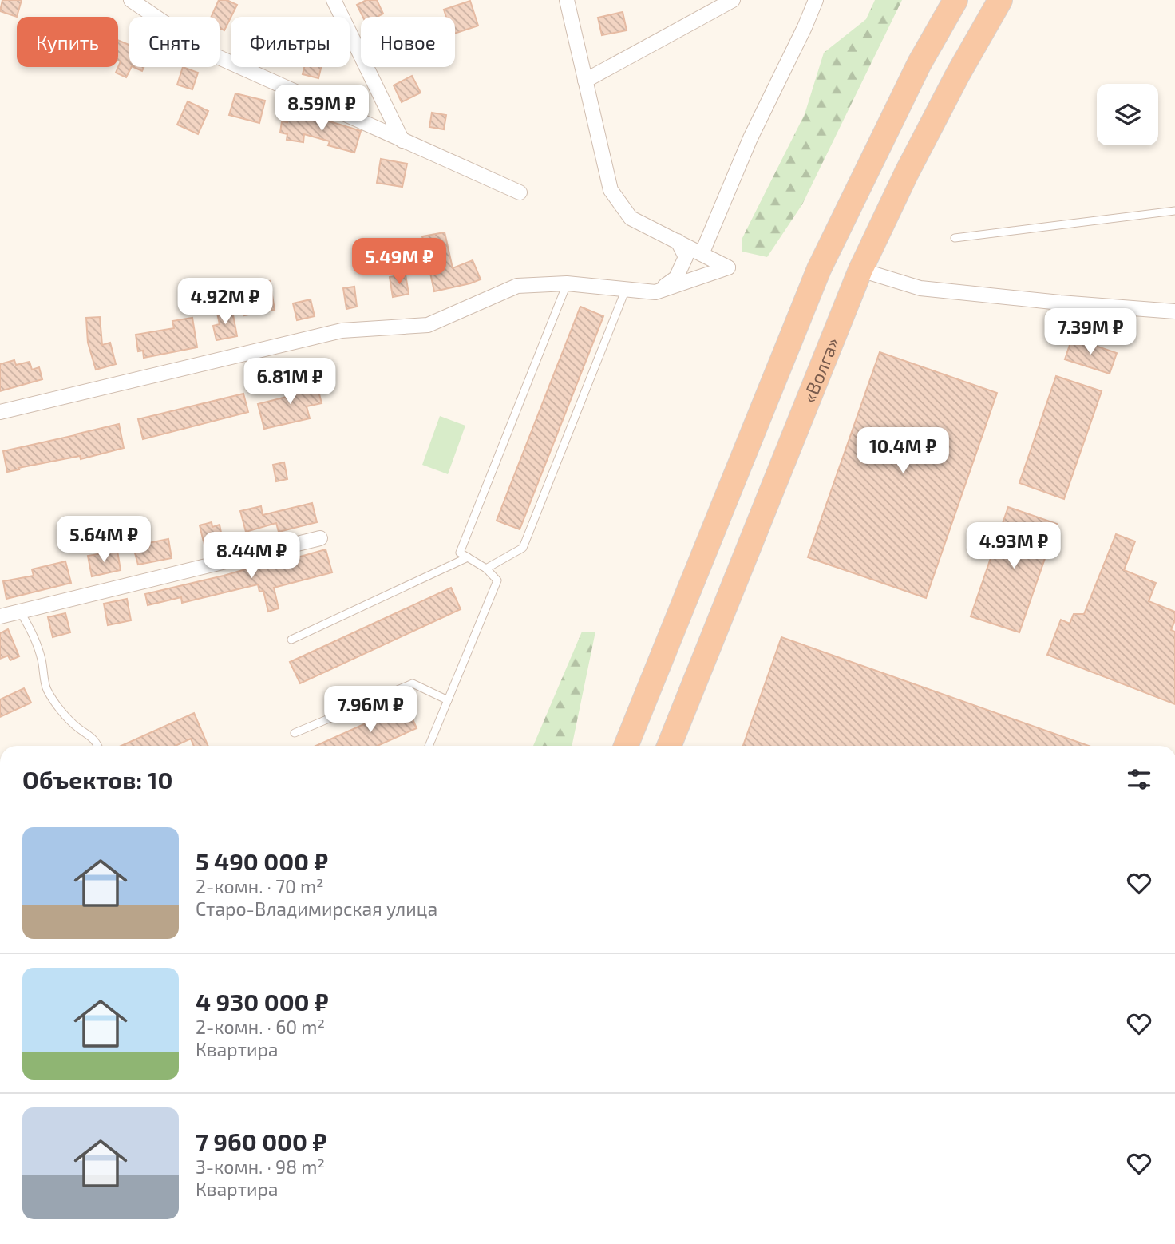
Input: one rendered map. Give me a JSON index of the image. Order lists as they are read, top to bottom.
{
  "streets": {
    "highway": ["«Волга»"]
  },
  "page": {
    "chip": [
      "Купить",
      "Снять",
      "Фильтры",
      "Новое"
    ],
    "price": [
      "8.59M ₽",
      "5.49M ₽",
      "4.92M ₽",
      "7.39M ₽",
      "6.81M ₽",
      "10.4M ₽",
      "5.64M ₽",
      "4.93M ₽",
      "8.44M ₽",
      "7.96M ₽"
    ],
    "heading": "Объектов: 10",
    "list": [
      {
        "name": "5 490 000 ₽",
        "note": "2-комн. · 70 m² · Старо-Владимирская улица"
      },
      {
        "name": "4 930 000 ₽",
        "note": "2-комн. · 60 m² · Квартира"
      },
      {
        "name": "7 960 000 ₽",
        "note": "3-комн. · 98 m² · Квартира"
      }
    ]
  }
}
